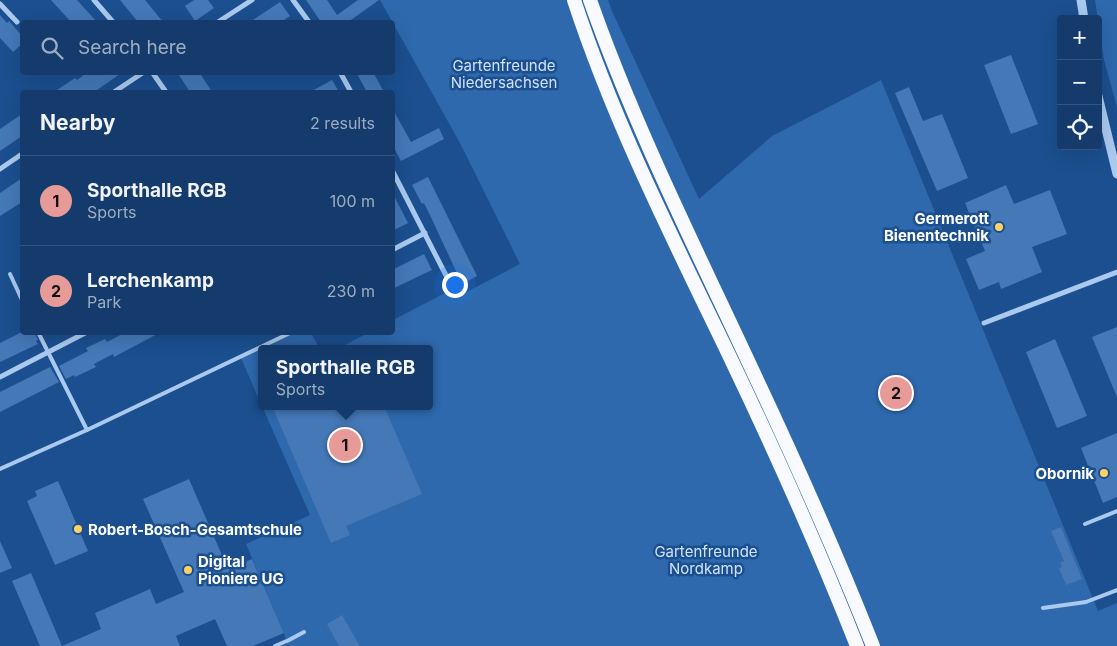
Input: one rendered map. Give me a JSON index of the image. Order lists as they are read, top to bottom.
{
  "parks": ["Gartenfreunde Niedersachsen", "Gartenfreunde Nordkamp"],
  "places": [
    "Germerott Bienentechnik",
    "Obornik",
    "Robert-Bosch-Gesamtschule",
    "Digital Pioniere UG"
  ],
  "page": {
    "map_buttons": ["+", "−"],
    "search": "Search here",
    "heading": ["Nearby", "2 results"],
    "list": [
      {
        "mark": "1",
        "name": "Sporthalle RGB",
        "note": "Sports",
        "value": "100 m"
      },
      {
        "mark": "2",
        "name": "Lerchenkamp",
        "note": "Park",
        "value": "230 m"
      }
    ],
    "popup": ["Sporthalle RGB", "Sports"],
    "pins": ["2", "1"]
  }
}
